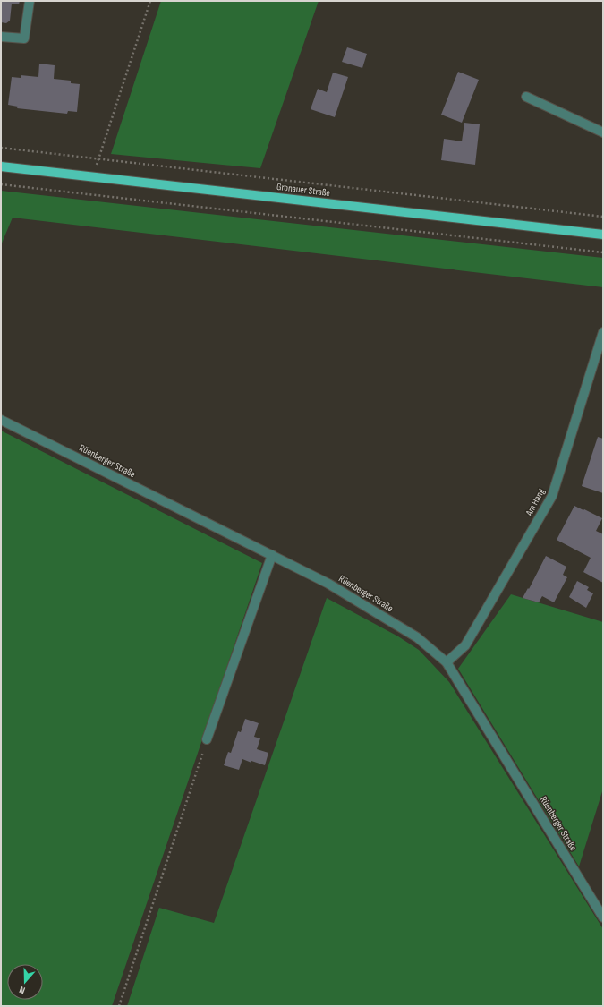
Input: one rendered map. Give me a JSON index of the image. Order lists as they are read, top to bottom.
{
  "streets": {
    "main road": ["Gronauer Straße"],
    "street": ["Rüenberger Straße", "Am Hang"]
  },
  "crossings": [
    ["Rüenberger Straße", "Am Hang"]
  ],
  "north": "bottom"
}
